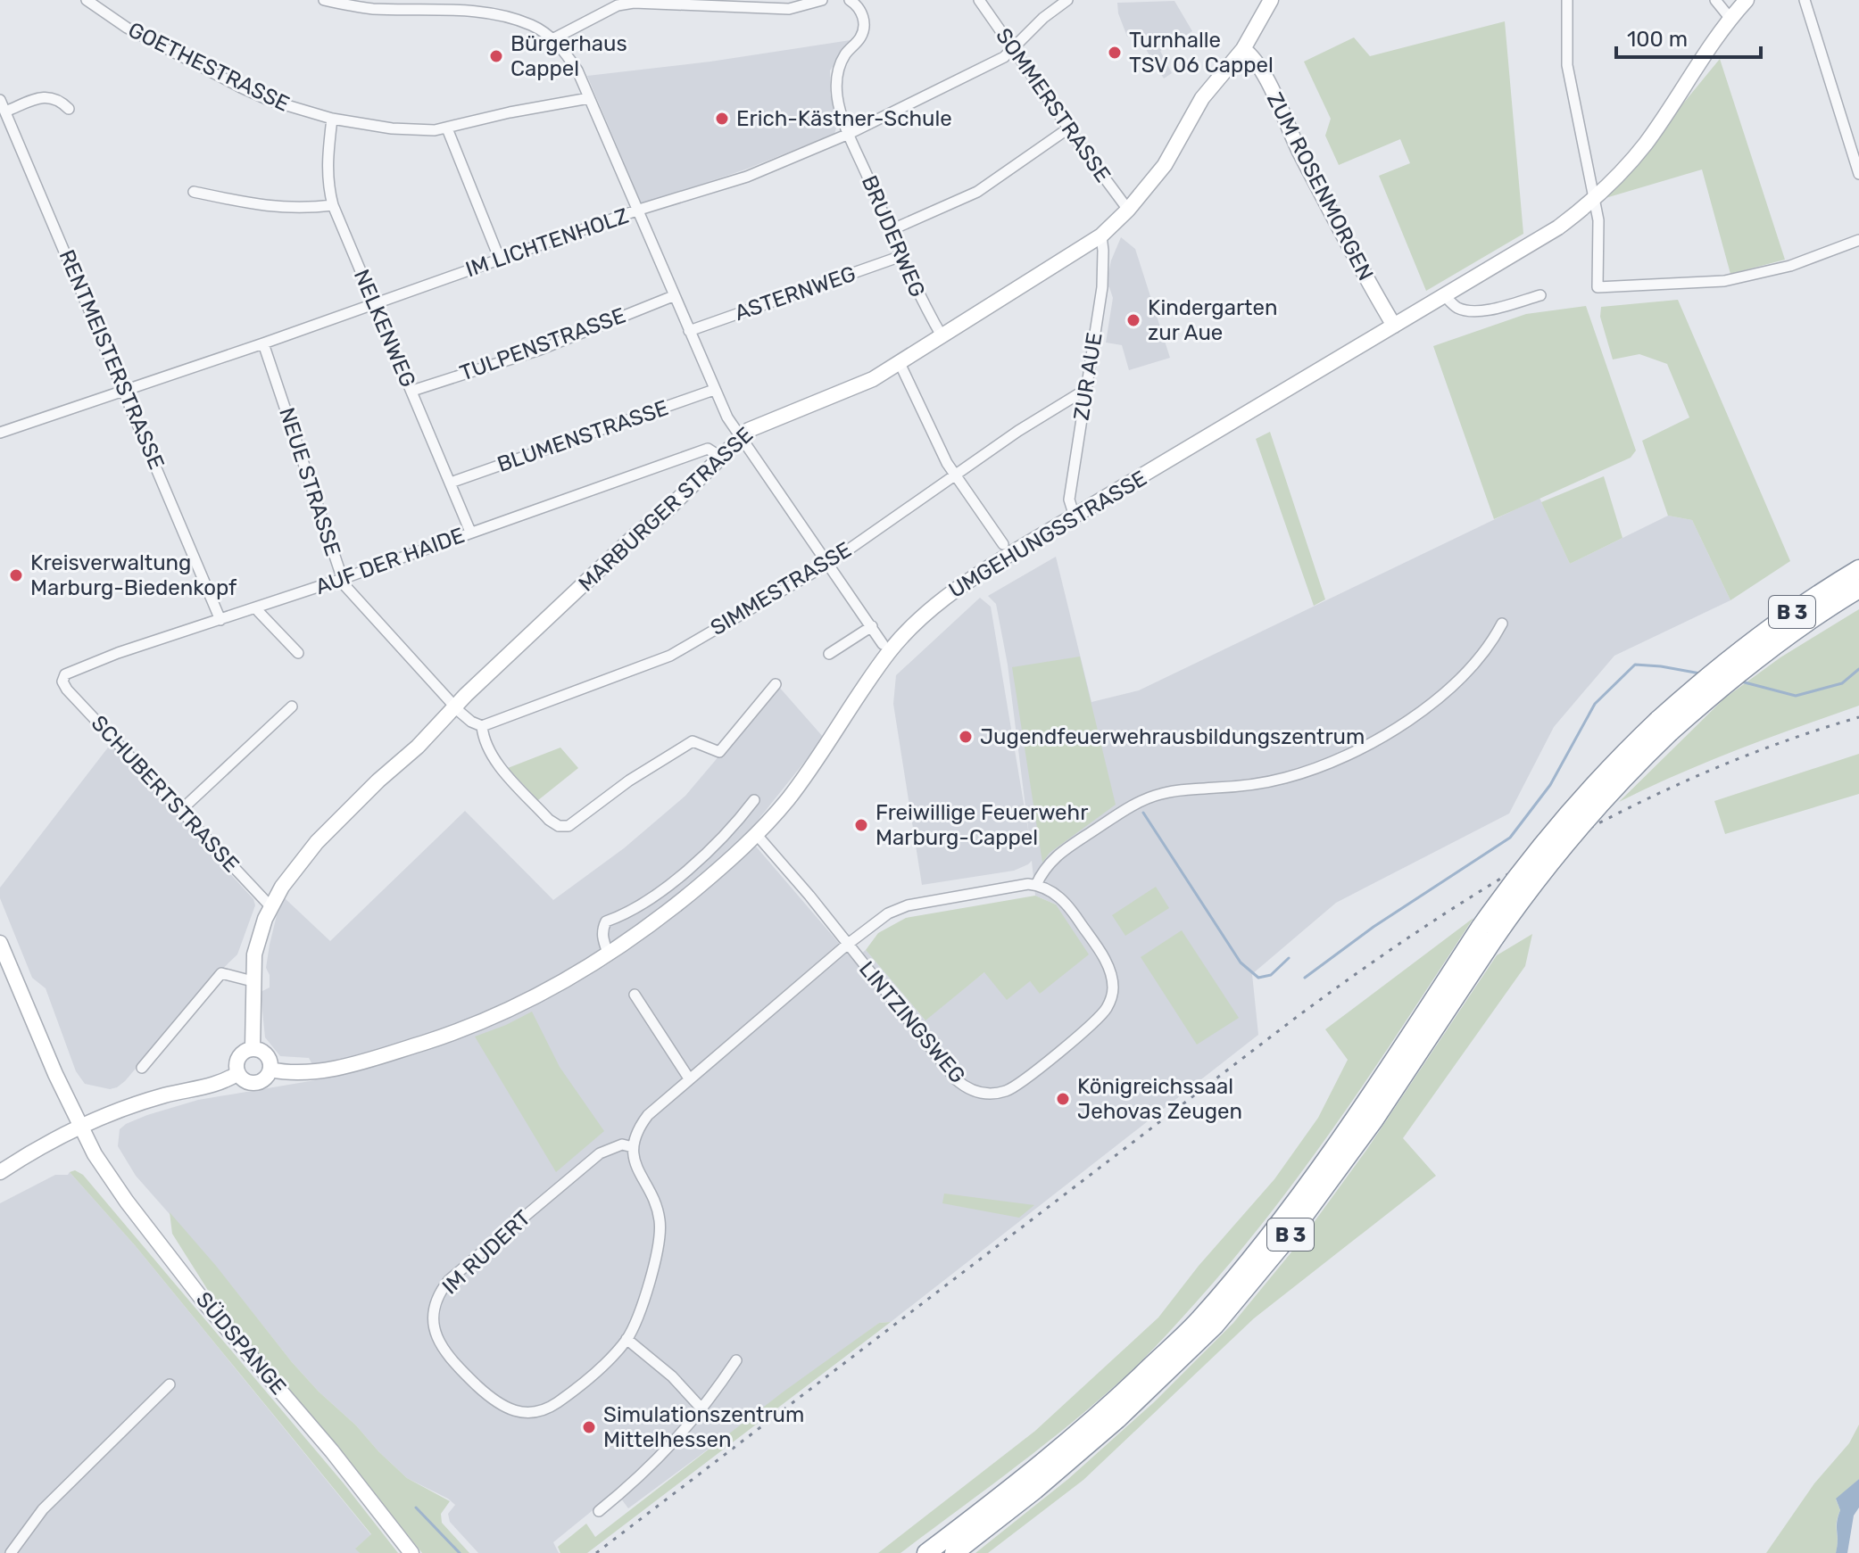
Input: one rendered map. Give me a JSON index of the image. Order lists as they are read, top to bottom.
{
  "streets": {
    "highway": ["B 3"],
    "main road": [
      "ZUM ROSENMORGEN",
      "MARBURGER STRASSE",
      "UMGEHUNGSSTRASSE",
      "SÜDSPANGE"
    ],
    "street": [
      "GOETHESTRASSE",
      "SOMMERSTRASSE",
      "BRUDERWEG",
      "IM LICHTENHOLZ",
      "ASTERNWEG",
      "NELKENWEG",
      "TULPENSTRASSE",
      "RENTMEISTERSTRASSE",
      "ZUR AUE",
      "BLUMENSTRASSE",
      "NEUE STRASSE",
      "AUF DER HAIDE",
      "SIMMESTRASSE",
      "SCHUBERTSTRASSE",
      "LINTZINGSWEG",
      "IM RUDERT"
    ]
  },
  "crossings": [
    ["GOETHESTRASSE", "NELKENWEG"],
    ["SOMMERSTRASSE", "IM LICHTENHOLZ"],
    ["SOMMERSTRASSE", "MARBURGER STRASSE"],
    ["ZUM ROSENMORGEN", "MARBURGER STRASSE"],
    ["ZUM ROSENMORGEN", "UMGEHUNGSSTRASSE"],
    ["BRUDERWEG", "IM LICHTENHOLZ"],
    ["BRUDERWEG", "ASTERNWEG"],
    ["BRUDERWEG", "MARBURGER STRASSE"],
    ["IM LICHTENHOLZ", "NELKENWEG"],
    ["IM LICHTENHOLZ", "RENTMEISTERSTRASSE"],
    ["IM LICHTENHOLZ", "NEUE STRASSE"],
    ["NELKENWEG", "TULPENSTRASSE"],
    ["NELKENWEG", "BLUMENSTRASSE"],
    ["NELKENWEG", "AUF DER HAIDE"],
    ["RENTMEISTERSTRASSE", "AUF DER HAIDE"],
    ["ZUR AUE", "MARBURGER STRASSE"],
    ["ZUR AUE", "UMGEHUNGSSTRASSE"],
    ["ZUR AUE", "SIMMESTRASSE"],
    ["NEUE STRASSE", "MARBURGER STRASSE"],
    ["NEUE STRASSE", "AUF DER HAIDE"],
    ["MARBURGER STRASSE", "UMGEHUNGSSTRASSE"],
    ["MARBURGER STRASSE", "AUF DER HAIDE"],
    ["MARBURGER STRASSE", "SCHUBERTSTRASSE"],
    ["UMGEHUNGSSTRASSE", "LINTZINGSWEG"],
    ["AUF DER HAIDE", "SCHUBERTSTRASSE"]
  ],
  "places": [
    "Turnhalle TSV 06 Cappel",
    "Bürgerhaus Cappel",
    "Erich-Kästner-Schule",
    "Kindergarten zur Aue",
    "Kreisverwaltung Marburg-Biedenkopf",
    "Jugendfeuerwehrausbildungszentrum",
    "Freiwillige Feuerwehr Marburg-Cappel",
    "Königreichssaal Jehovas Zeugen",
    "Simulationszentrum Mittelhessen"
  ],
  "scale_bar": "100 m"
}
